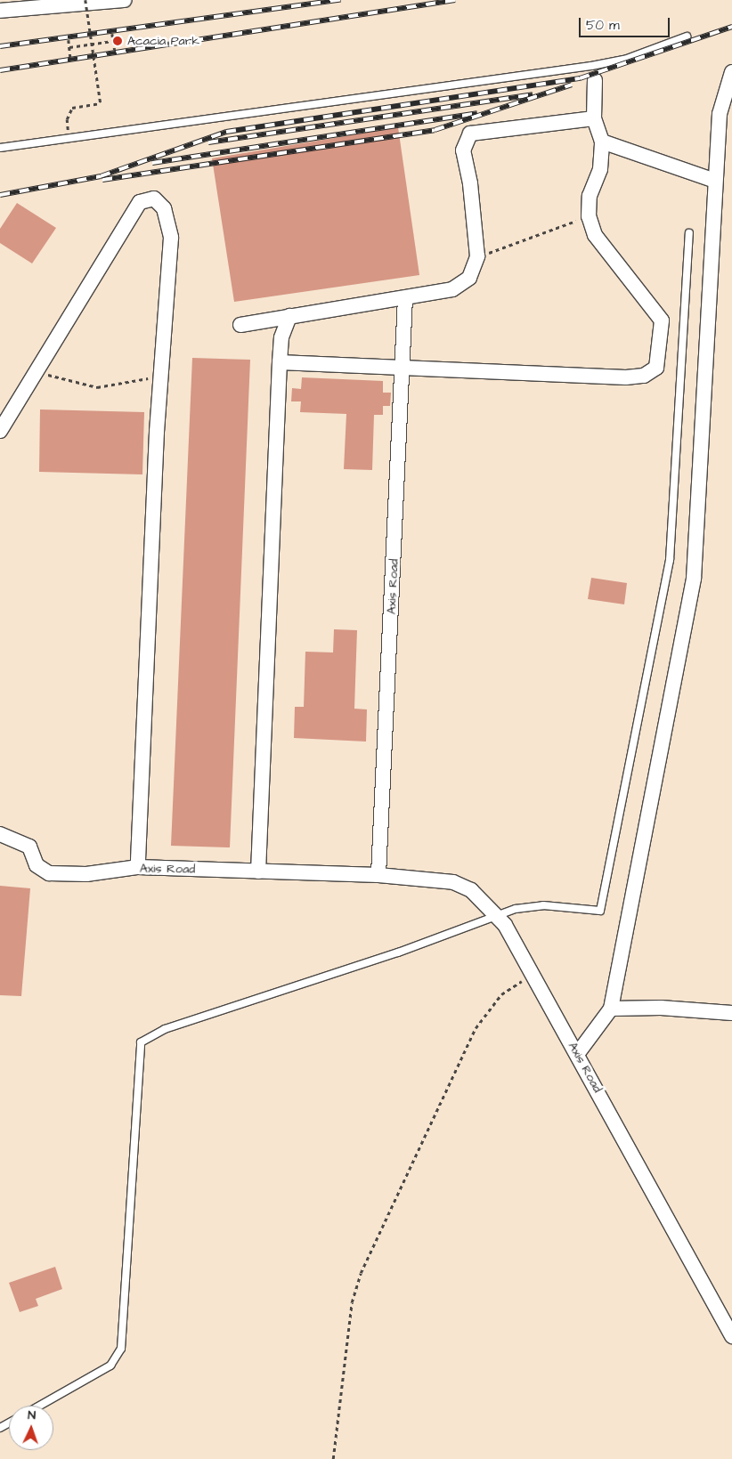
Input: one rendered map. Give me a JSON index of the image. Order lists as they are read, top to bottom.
{
  "streets": {
    "street": ["Axis Road"]
  },
  "places": ["Acacia Park"],
  "scale_bar": "50 m",
  "north": "top"
}
